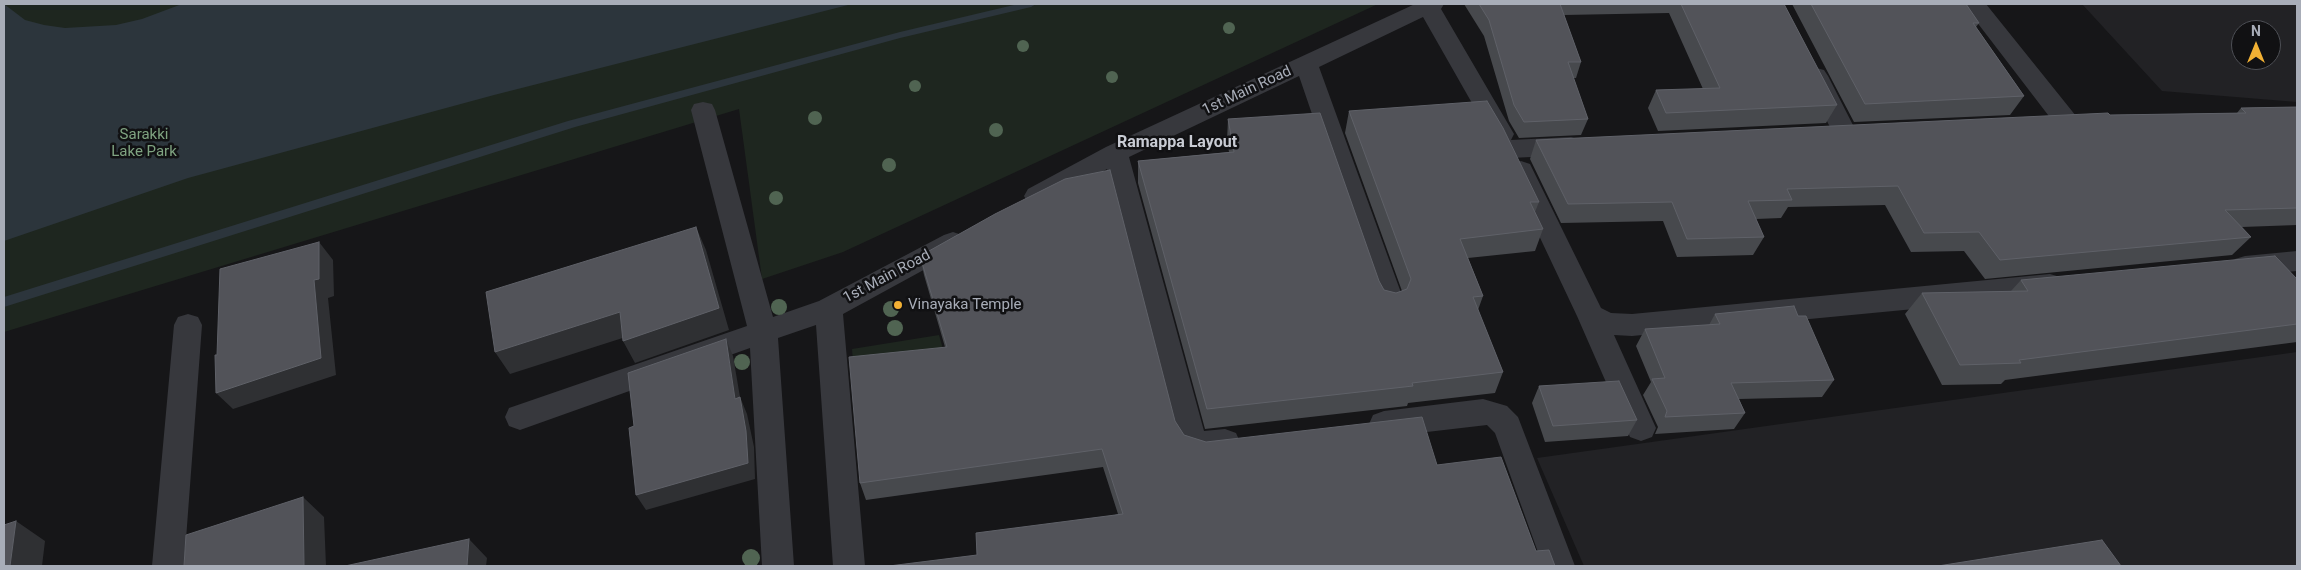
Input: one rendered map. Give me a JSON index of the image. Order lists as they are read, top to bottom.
{
  "streets": {
    "street": ["1st Main Road"]
  },
  "districts": ["Ramappa Layout"],
  "parks": ["Sarakki Lake Park"],
  "places": ["Vinayaka Temple"],
  "north": "top"
}
